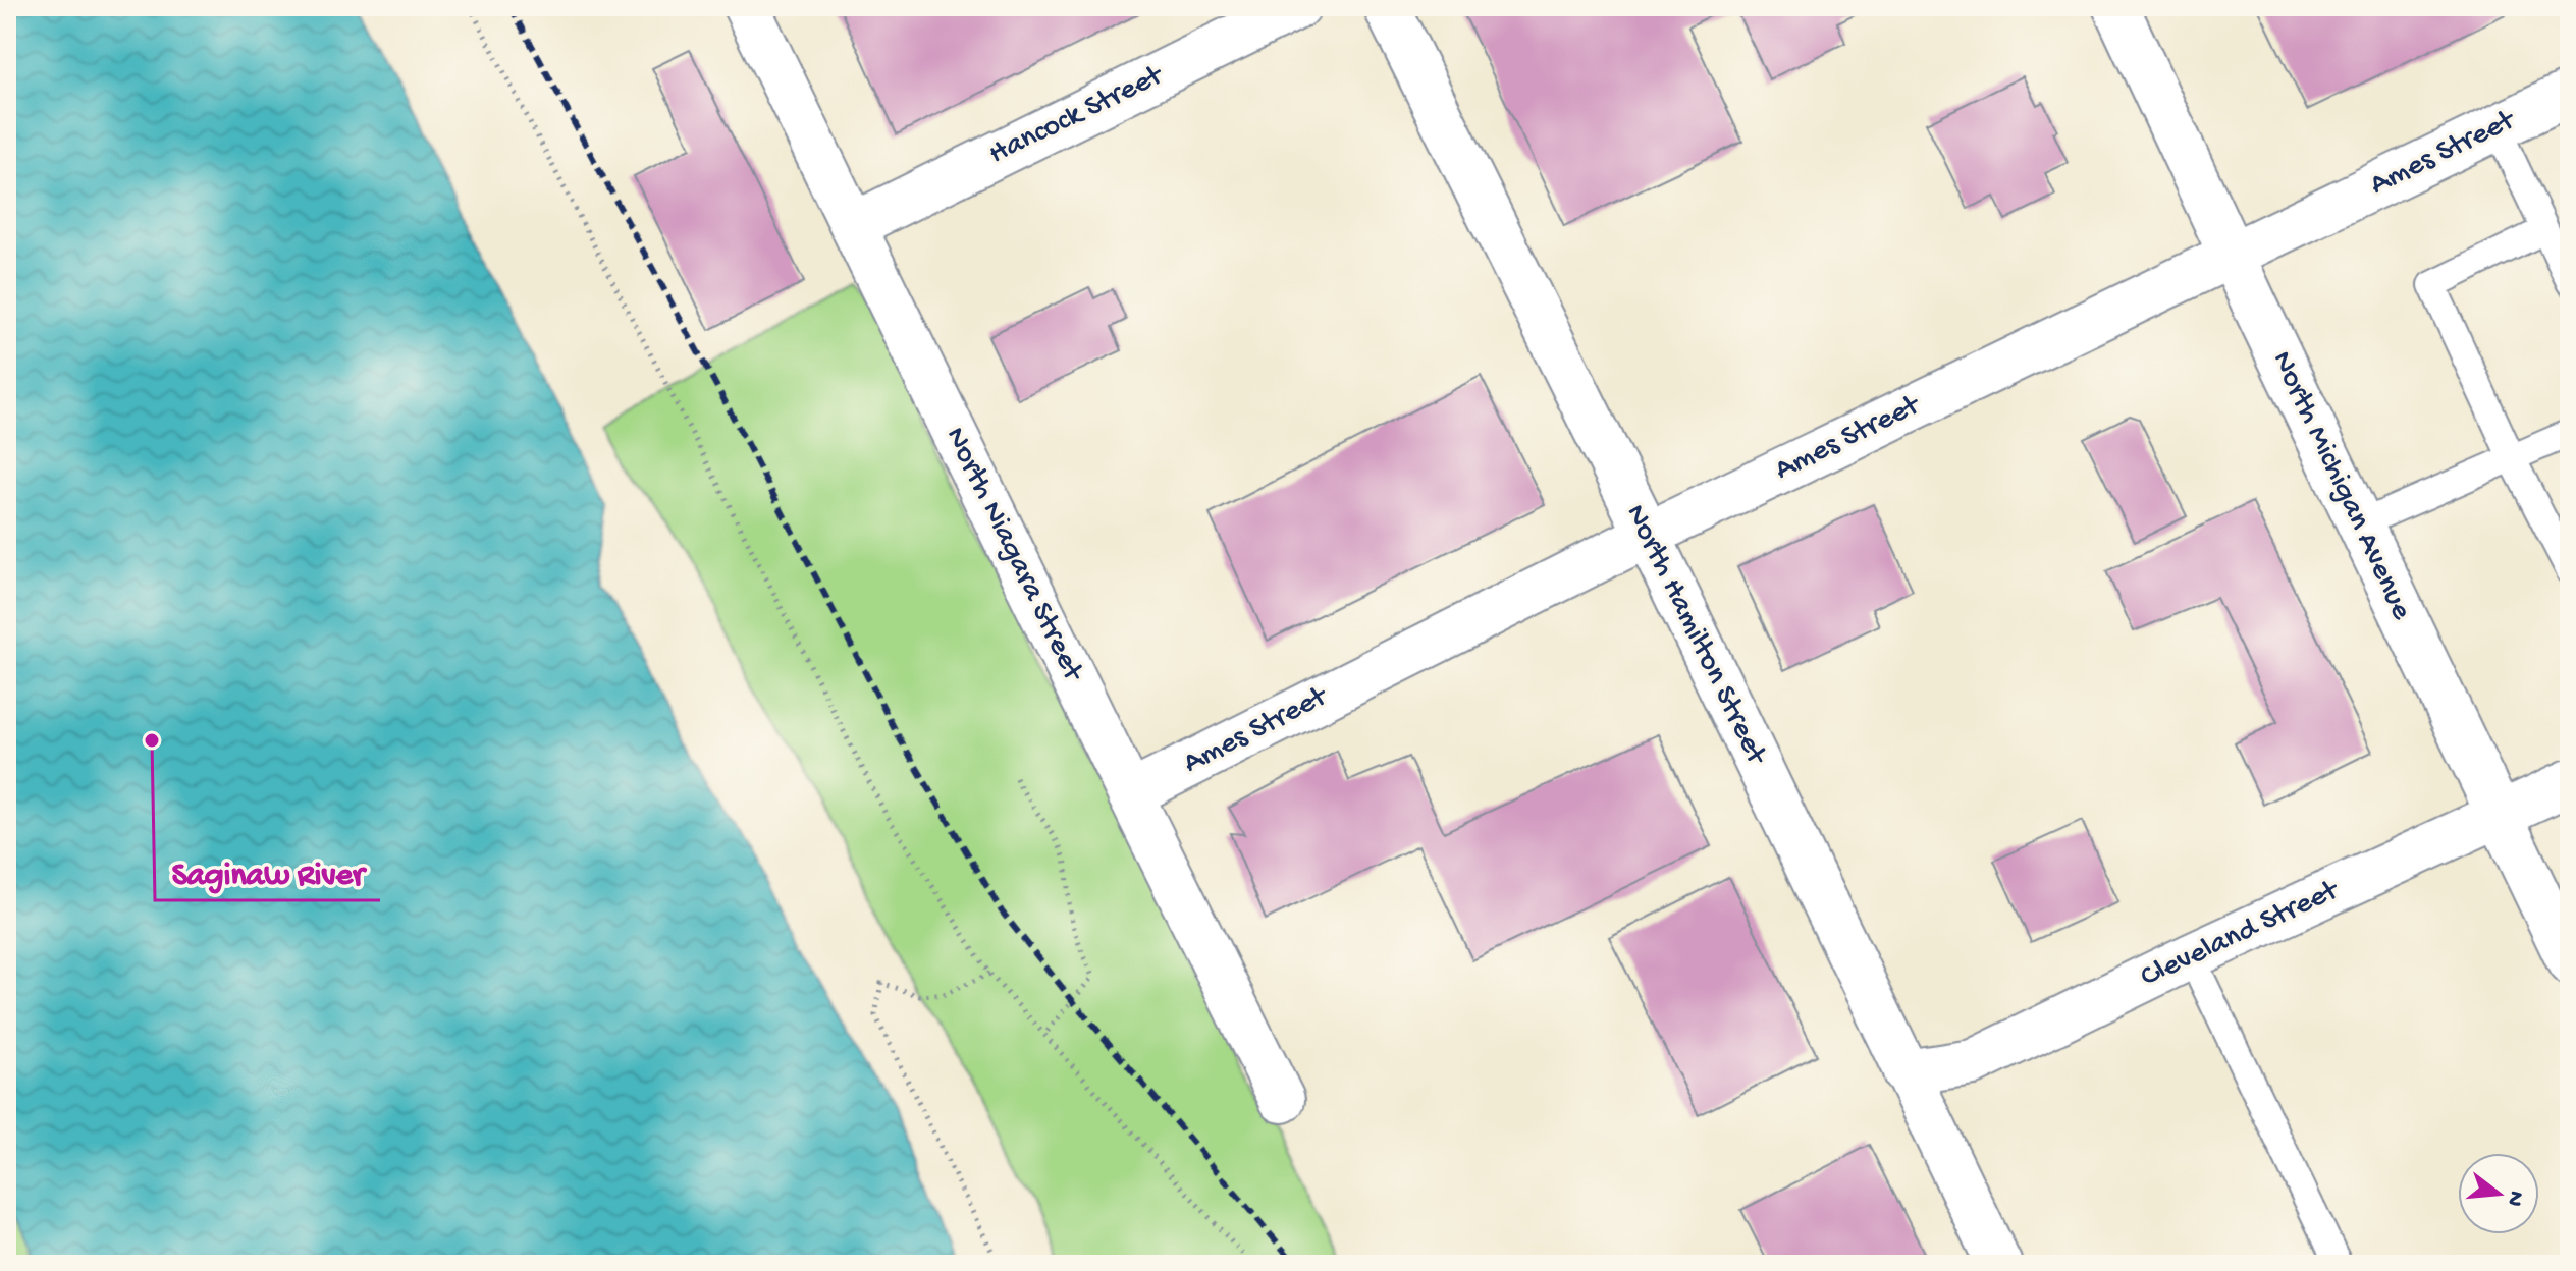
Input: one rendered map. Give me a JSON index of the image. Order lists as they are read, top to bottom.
{
  "streets": {
    "street": [
      "Hancock Street",
      "Ames Street",
      "North Michigan Avenue",
      "North Niagara Street",
      "North Hamilton Street",
      "Cleveland Street"
    ]
  },
  "crossings": [
    ["Hancock Street", "North Niagara Street"],
    ["Ames Street", "North Michigan Avenue"],
    ["Ames Street", "North Niagara Street"],
    ["Ames Street", "North Hamilton Street"],
    ["North Michigan Avenue", "Cleveland Street"],
    ["North Hamilton Street", "Cleveland Street"]
  ],
  "places": ["Saginaw River"],
  "north": "right"
}
